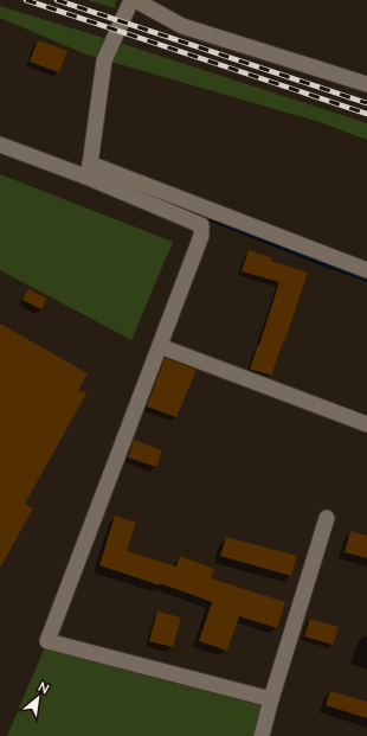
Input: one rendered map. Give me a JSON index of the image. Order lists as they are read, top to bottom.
{
  "north": "top right"
}
